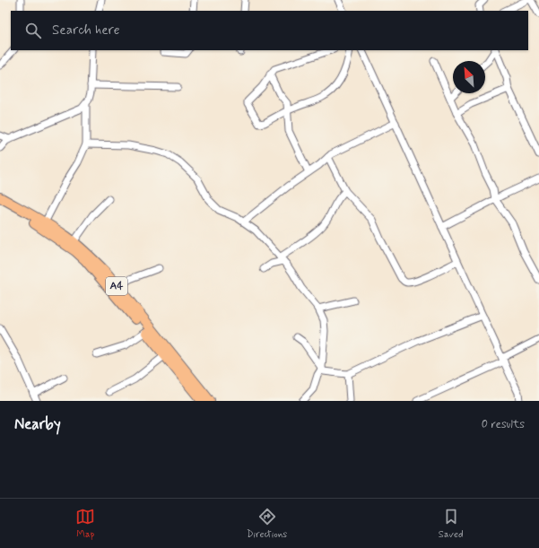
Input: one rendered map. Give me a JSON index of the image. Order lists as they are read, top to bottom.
{
  "streets": {
    "highway": ["A4"]
  },
  "north": "top left",
  "page": {
    "search": "Search here",
    "heading": ["Nearby", "0 results"],
    "nav": ["Map", "Directions", "Saved"]
  }
}
